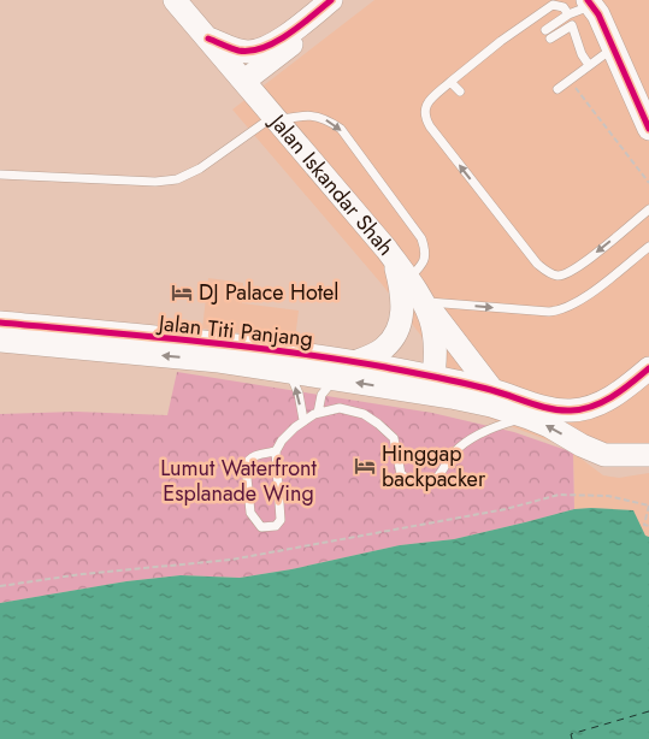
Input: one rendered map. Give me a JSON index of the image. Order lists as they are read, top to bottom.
{
  "streets": {
    "street": ["Jalan Iskandar Shah", "Jalan Titi Panjang"]
  },
  "crossings": [
    ["Jalan Iskandar Shah", "Jalan Titi Panjang"]
  ],
  "parks": ["Lumut Waterfront Esplanade Wing"],
  "places": {
    "hotel": ["DJ Palace Hotel", "Hinggap backpacker"]
  }
}
